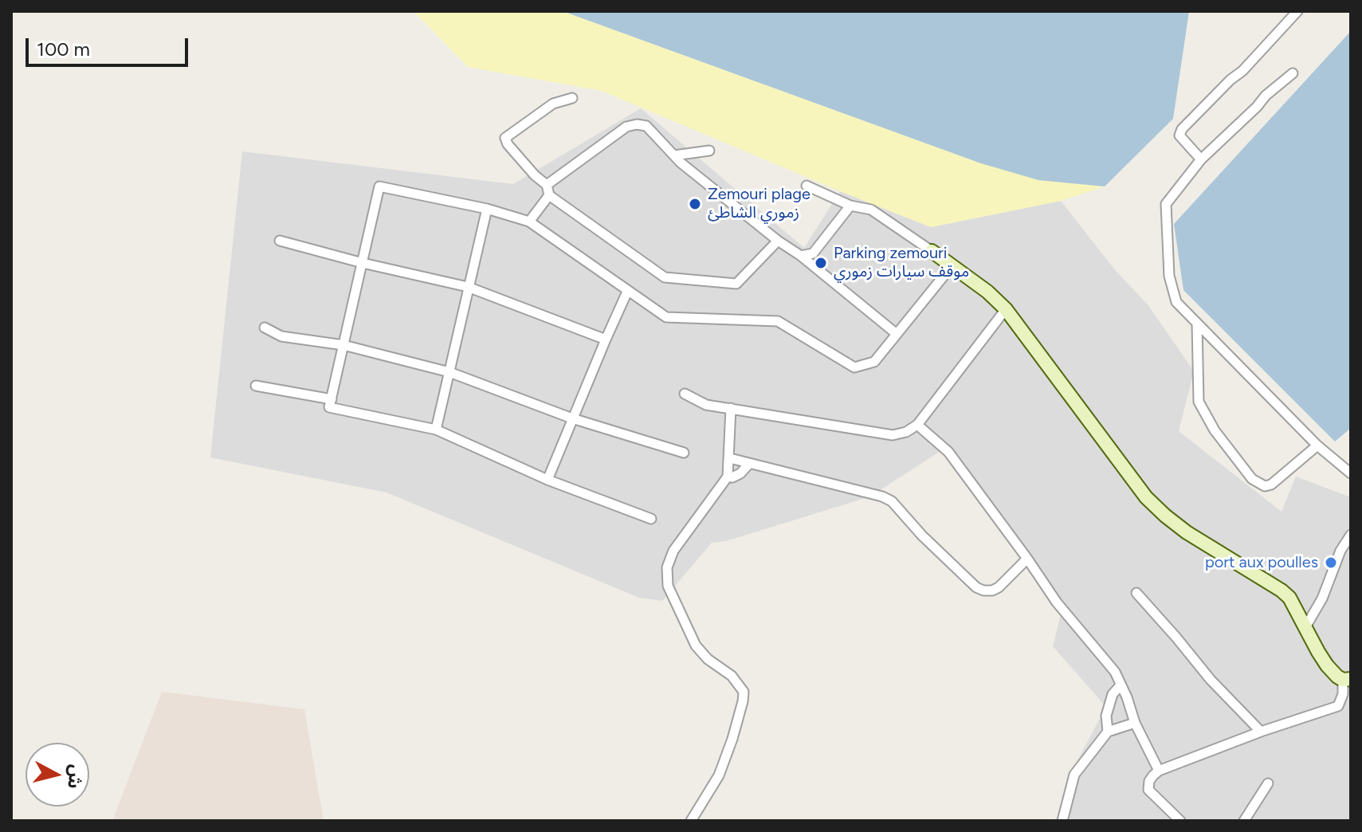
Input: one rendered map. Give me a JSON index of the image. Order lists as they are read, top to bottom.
{
  "places": ["Zemouri plage زموري الشاطئ", "Parking zemouri موقف سيارات زموري", "port aux poulles"],
  "scale_bar": "100 m",
  "north": "right"
}
